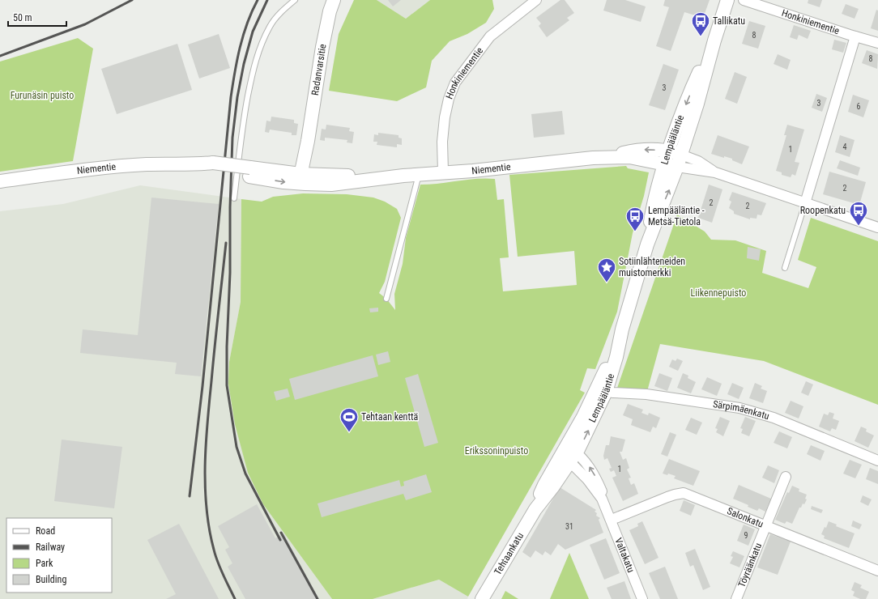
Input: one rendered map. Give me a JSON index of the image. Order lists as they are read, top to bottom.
{
  "streets": {
    "main road": [
      "Radanvarsitie",
      "Lempääläntie",
      "Niementie",
      "Tehtaankatu"
    ],
    "street": [
      "Honkiniementie",
      "Särpimäenkatu",
      "Salonkatu",
      "Valtakatu",
      "Töyräänkatu"
    ]
  },
  "crossings": [
    ["Honkiniementie", "Niementie"],
    ["Radanvarsitie", "Niementie"],
    ["Lempääläntie", "Niementie"],
    ["Lempääläntie", "Särpimäenkatu"],
    ["Lempääläntie", "Tehtaankatu"],
    ["Lempääläntie", "Valtakatu"],
    ["Salonkatu", "Valtakatu"],
    ["Salonkatu", "Töyräänkatu"],
    ["Tehtaankatu", "Valtakatu"]
  ],
  "parks": ["Furunäsin puisto", "Liikennepuisto", "Erikssoninpuisto"],
  "places": {
    "bus stop": ["Tallikatu", "Roopenkatu", "Lempääläntie - Metsä-Tietola"],
    "place": ["Sotiinlähteneiden muistomerkki"],
    "sports": ["Tehtaan kenttä"]
  },
  "house_numbers": [
    "8",
    "8",
    "3",
    "3",
    "6",
    "4",
    "1",
    "2",
    "2",
    "2",
    "1",
    "31",
    "9"
  ],
  "legend": [
    "Road",
    "Railway",
    "Park",
    "Building"
  ],
  "scale_bar": "50 m"
}
